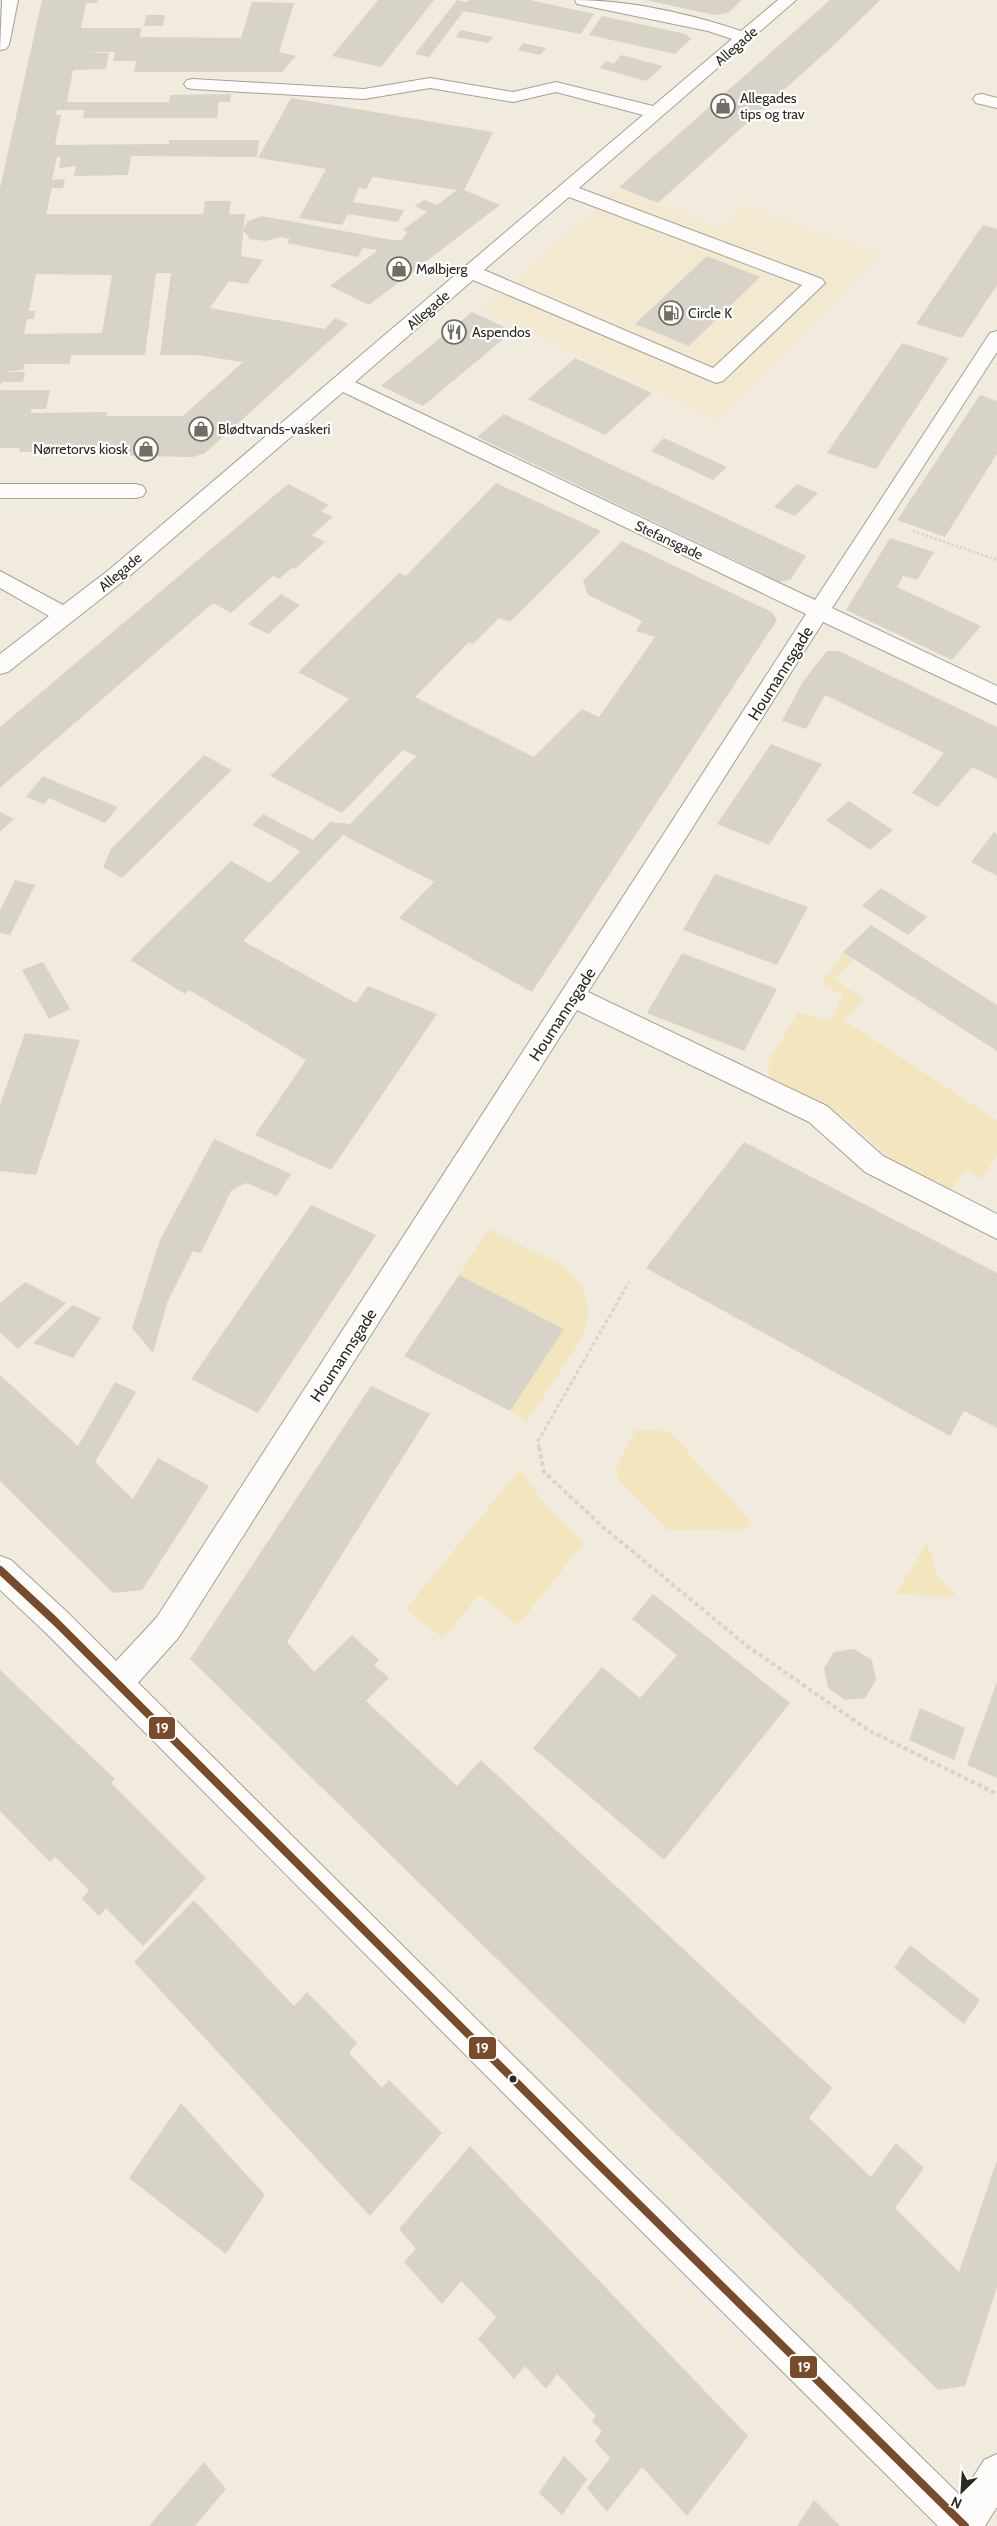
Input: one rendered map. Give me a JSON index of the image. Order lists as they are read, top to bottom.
{
  "streets": {
    "street": ["Allegade", "Stefansgade", "Houmannsgade"]
  },
  "crossings": [
    ["Allegade", "Stefansgade"],
    ["Stefansgade", "Houmannsgade"]
  ],
  "places": {
    "shop": [
      "Allegades tips og trav",
      "Mølbjerg",
      "Blødtvands-vaskeri",
      "Nørretorvs kiosk"
    ],
    "fuel station": ["Circle K"],
    "restaurant": ["Aspendos"]
  },
  "lines": ["transit line 19"],
  "north": "bottom left"
}
